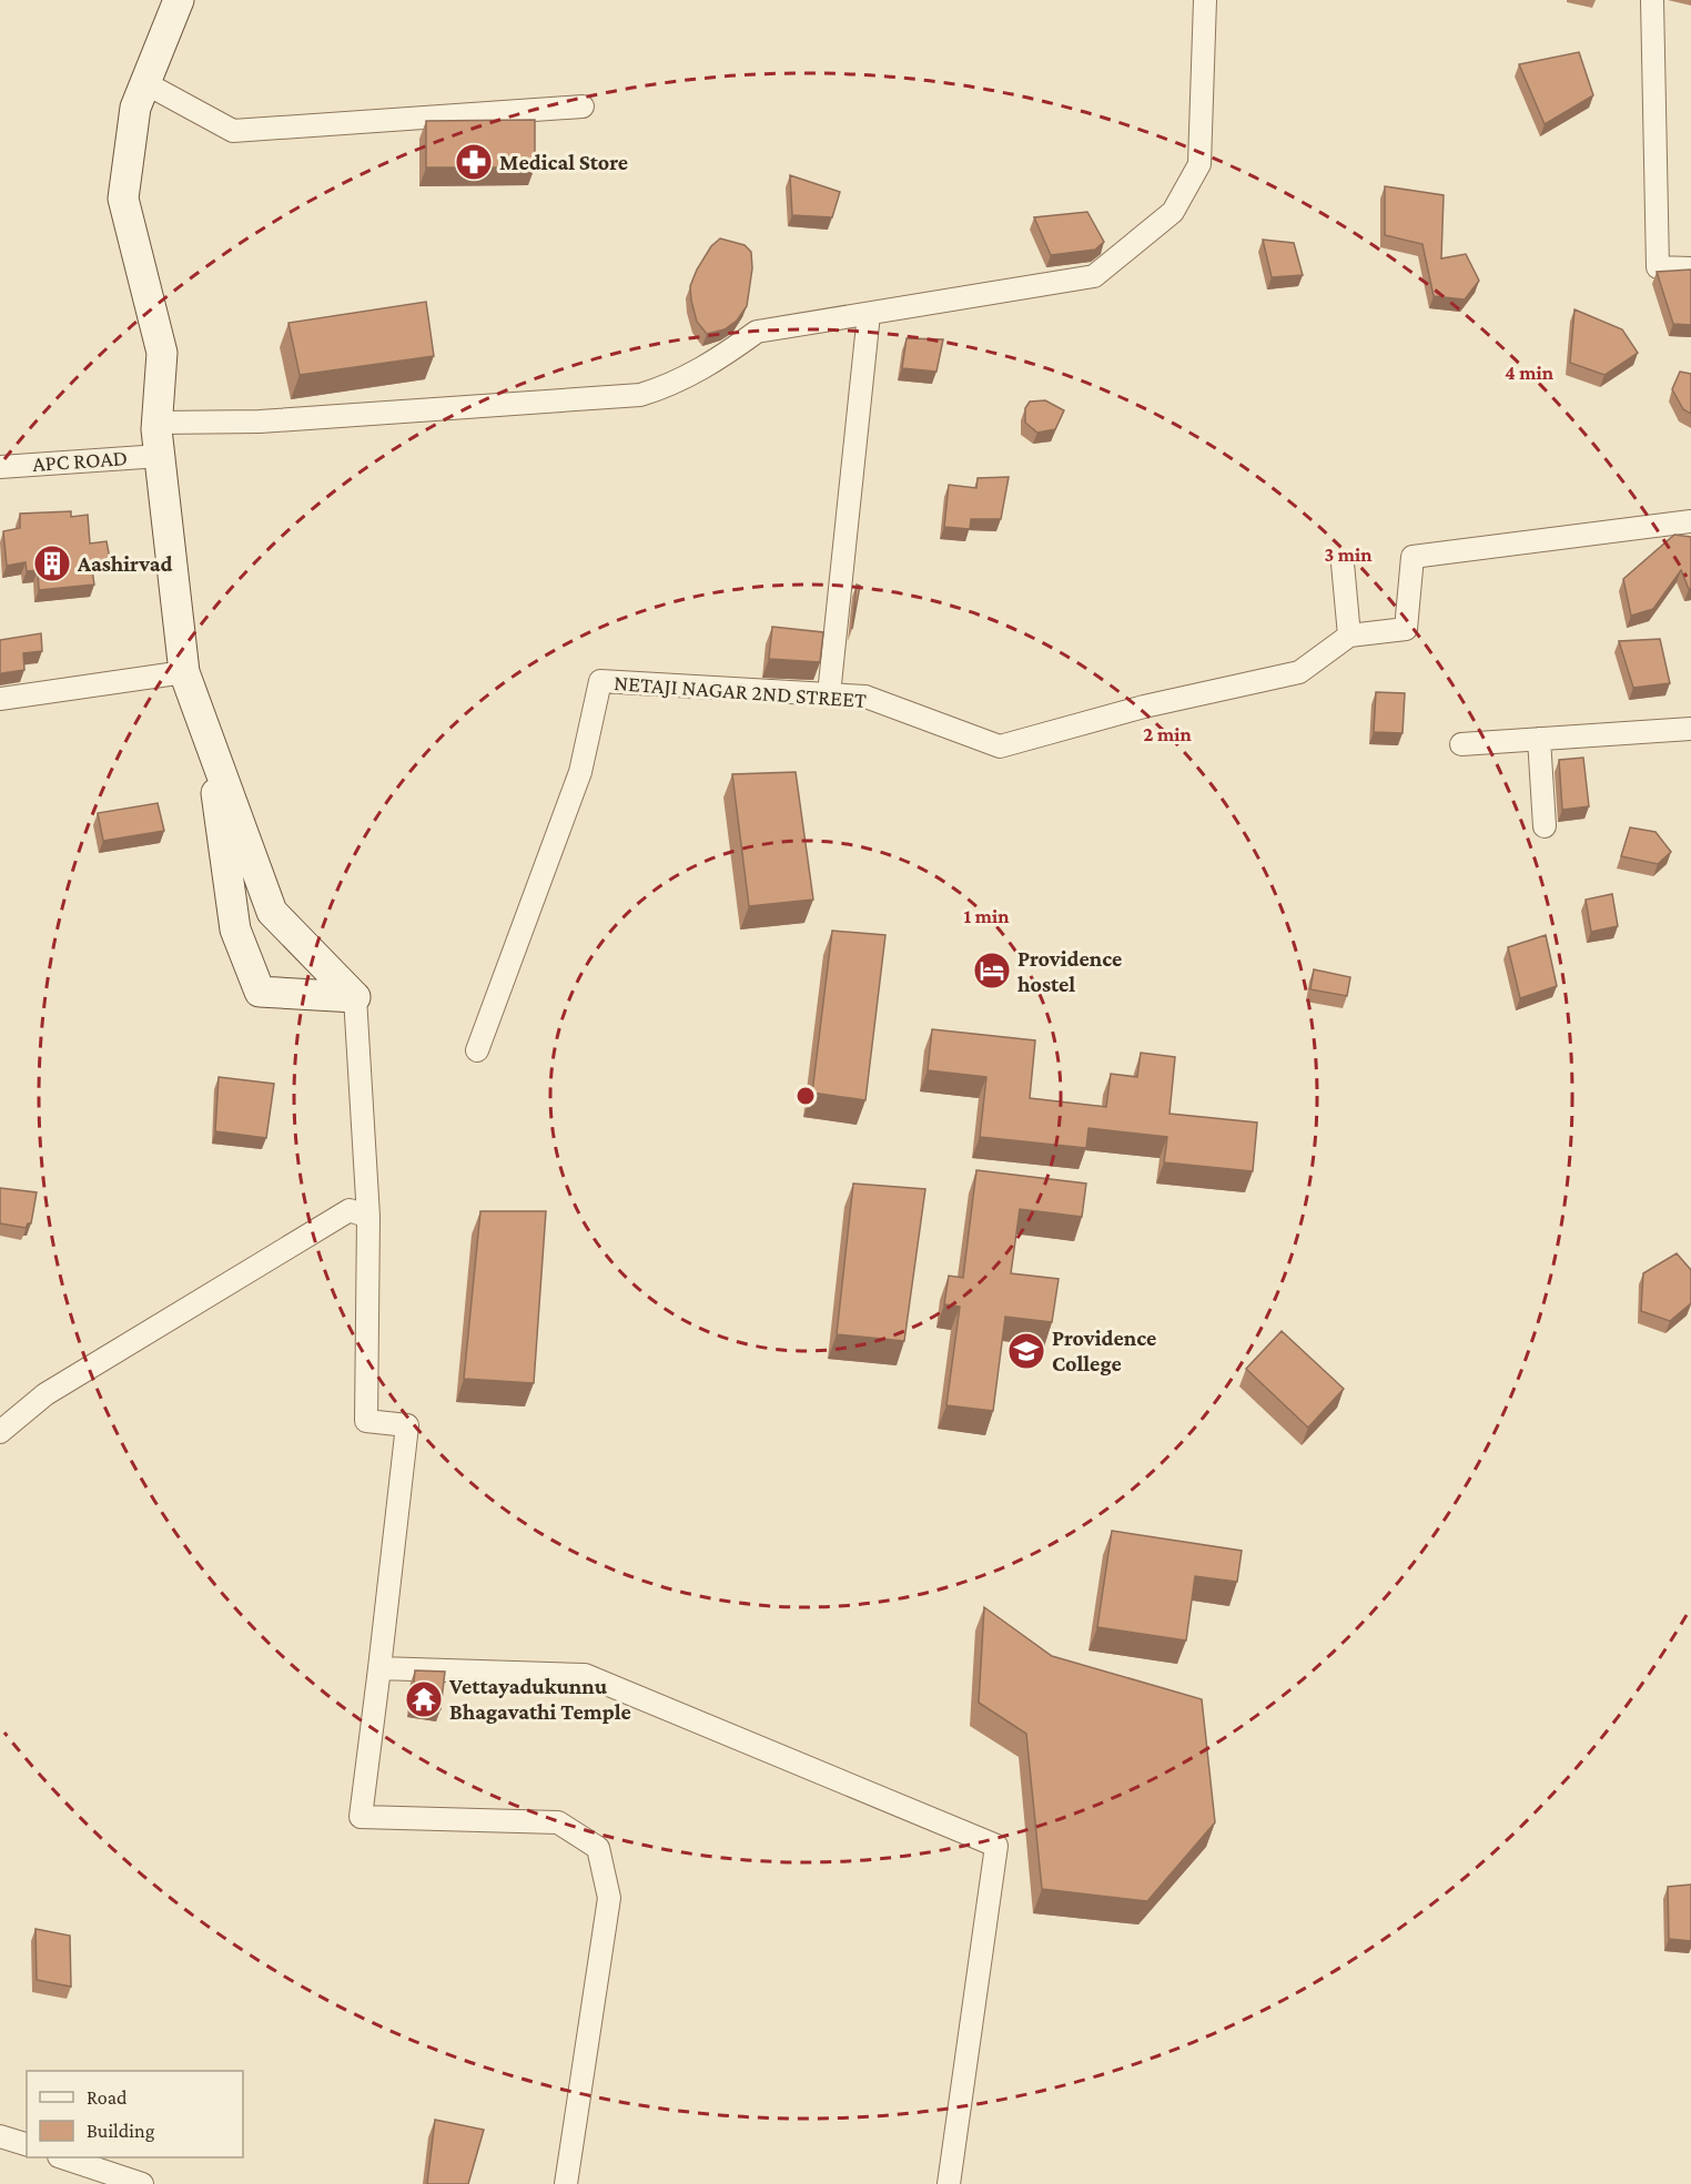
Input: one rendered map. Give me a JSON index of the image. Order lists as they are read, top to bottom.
{
  "streets": {
    "street": ["APC ROAD", "NETAJI NAGAR 2ND STREET"]
  },
  "places": {
    "pharmacy": ["Medical Store"],
    "building": ["Aashirvad"],
    "hotel": ["Providence hostel"],
    "school or university": ["Providence College"],
    "temple": ["Vettayadukunnu Bhagavathi Temple"]
  },
  "legend": ["Road", "Building"],
  "rings": [
    "4 min",
    "3 min",
    "2 min",
    "1 min"
  ]
}
